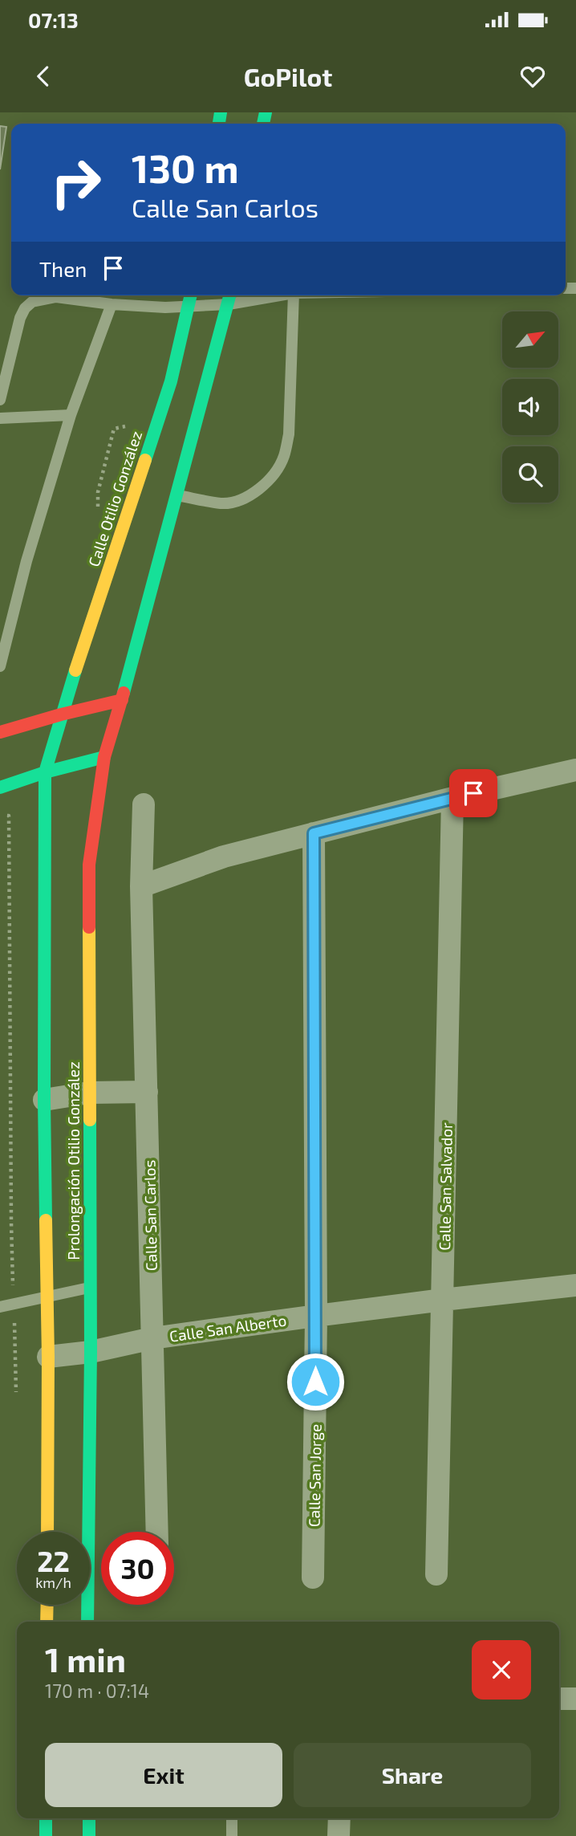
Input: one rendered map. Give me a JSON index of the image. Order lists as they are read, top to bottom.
{
  "streets": {
    "main road": ["Calle Otilio González", "Prolongación Otilio González"],
    "street": [
      "Calle San Salvador",
      "Calle San Carlos",
      "Calle San Alberto",
      "Calle San Jorge"
    ]
  },
  "crossings": [
    ["Calle Otilio González", "Prolongación Otilio González"],
    ["Prolongación Otilio González", "Calle San Alberto"],
    ["Calle San Salvador", "Calle San Alberto"],
    ["Calle San Carlos", "Calle San Alberto"],
    ["Calle San Alberto", "Calle San Jorge"]
  ],
  "north": "top right",
  "page": {
    "status": "07:13",
    "header": "GoPilot",
    "turn": ["130 m", "Calle San Carlos"],
    "then": "Then",
    "speed": "22 km/h",
    "limit": "30",
    "heading": ["1 min", "170 m · 07:14"],
    "buttons": ["Exit", "Share"]
  }
}
